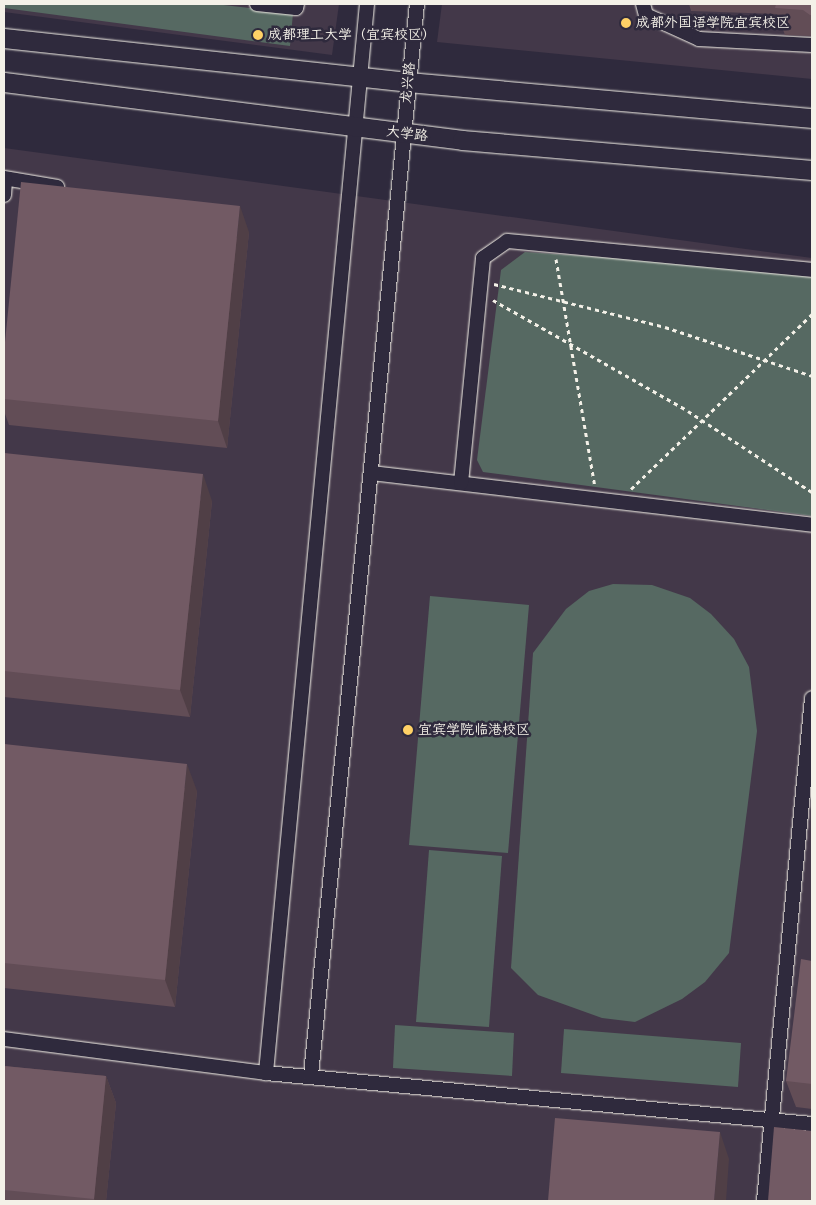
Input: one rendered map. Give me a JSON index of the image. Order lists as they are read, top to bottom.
{
  "streets": {
    "main road": ["大学路"],
    "street": ["龙兴路"]
  },
  "crossings": [
    ["龙兴路", "大学路"]
  ],
  "places": ["成都外国语学院宜宾校区", "成都理工大学（宜宾校区）", "宜宾学院临港校区"]
}
